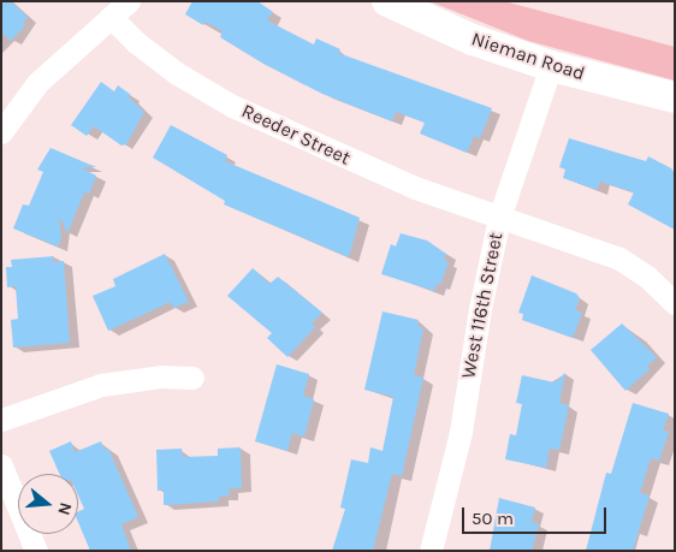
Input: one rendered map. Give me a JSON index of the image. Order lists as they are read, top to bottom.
{
  "streets": {
    "street": ["Nieman Road", "Reeder Street", "West 116th Street"]
  },
  "crossings": [
    ["Nieman Road", "West 116th Street"],
    ["Reeder Street", "West 116th Street"]
  ],
  "scale_bar": "50 m",
  "north": "right"
}
